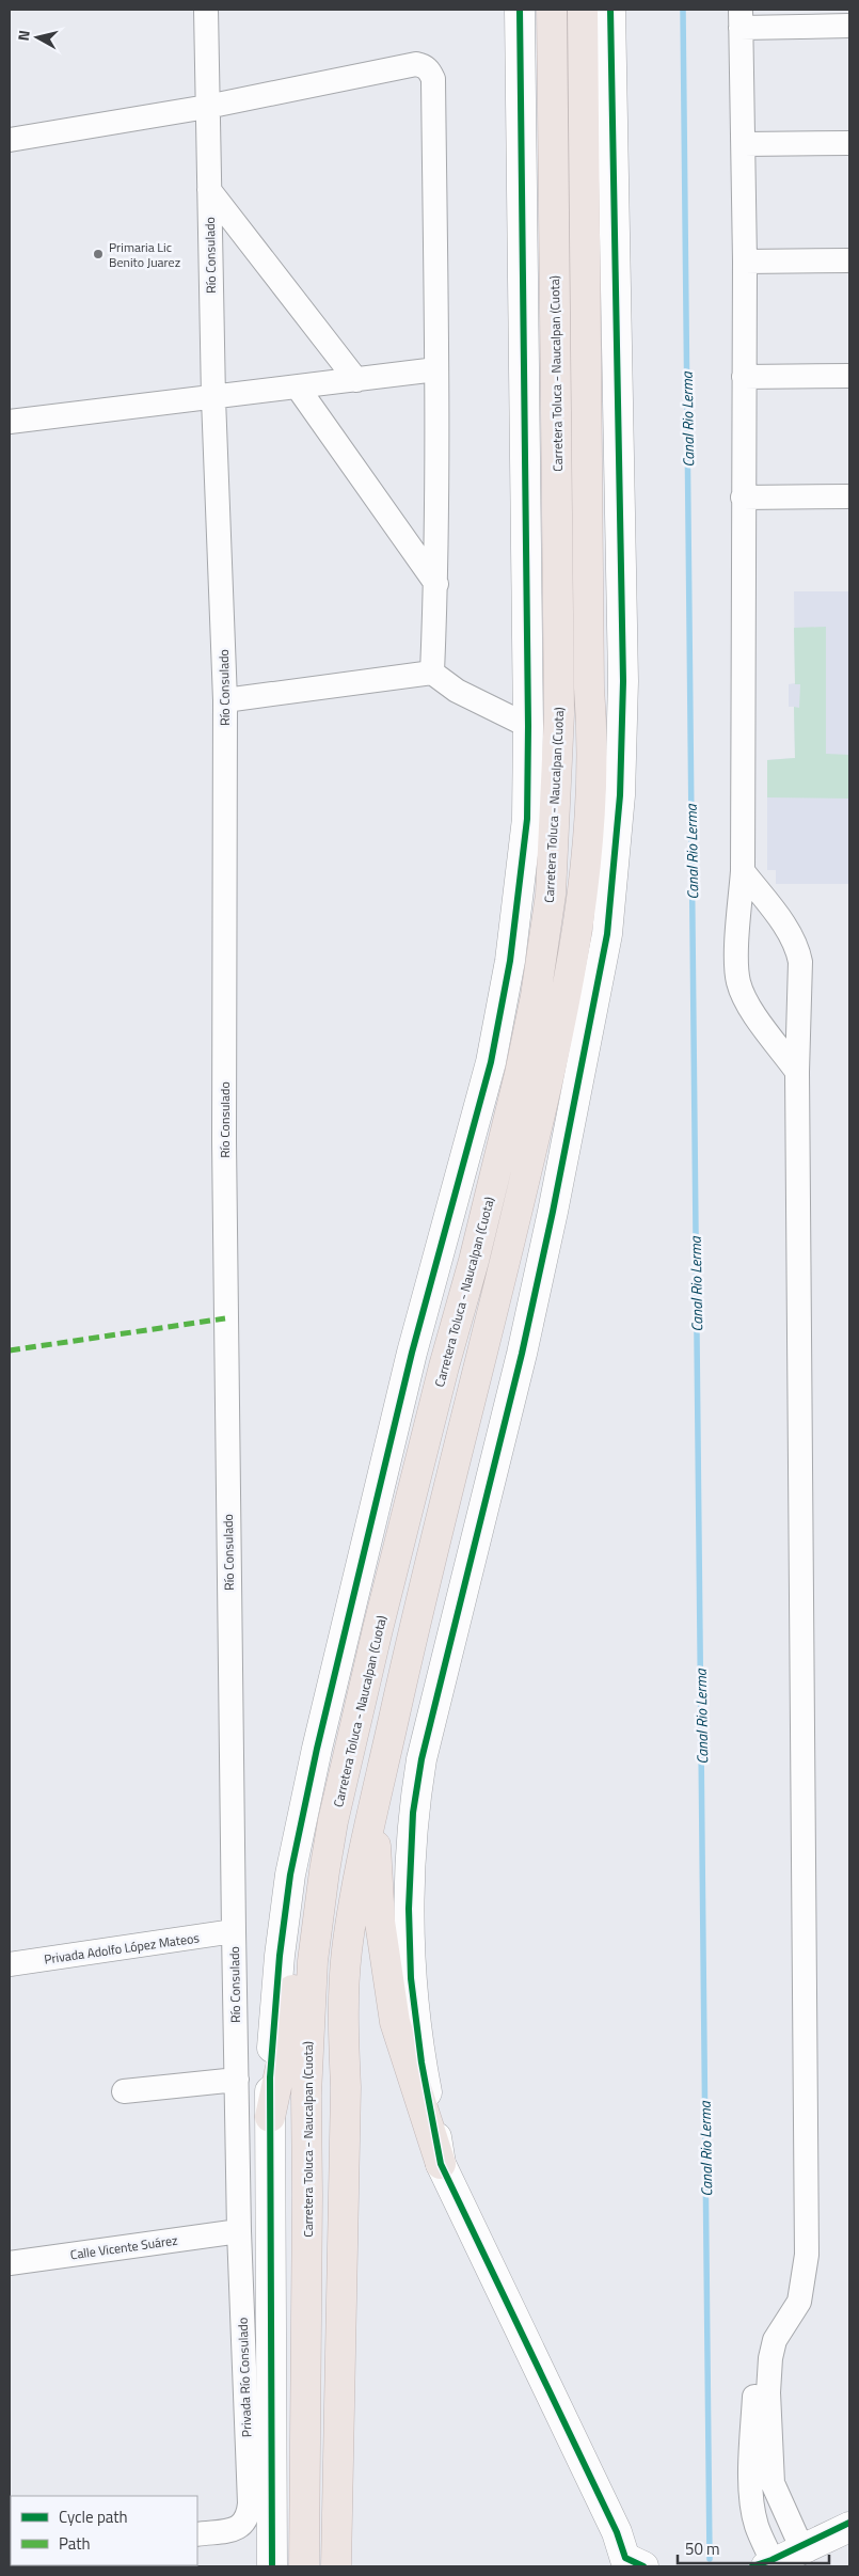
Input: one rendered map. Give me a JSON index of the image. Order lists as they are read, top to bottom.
{
  "streets": {
    "highway": ["Carretera Toluca - Naucalpan (Cuota)"],
    "street": [
      "Río Consulado",
      "Privada Adolfo López Mateos",
      "Calle Vicente Suárez",
      "Privada Río Consulado"
    ]
  },
  "crossings": [
    ["Río Consulado", "Privada Adolfo López Mateos"],
    ["Río Consulado", "Calle Vicente Suárez"],
    ["Río Consulado", "Privada Río Consulado"],
    ["Calle Vicente Suárez", "Privada Río Consulado"]
  ],
  "water": ["Canal Rio Lerma"],
  "places": ["Primaria Lic Benito Juarez"],
  "legend": ["Cycle path", "Path"],
  "scale_bar": "50 m",
  "north": "left"
}
